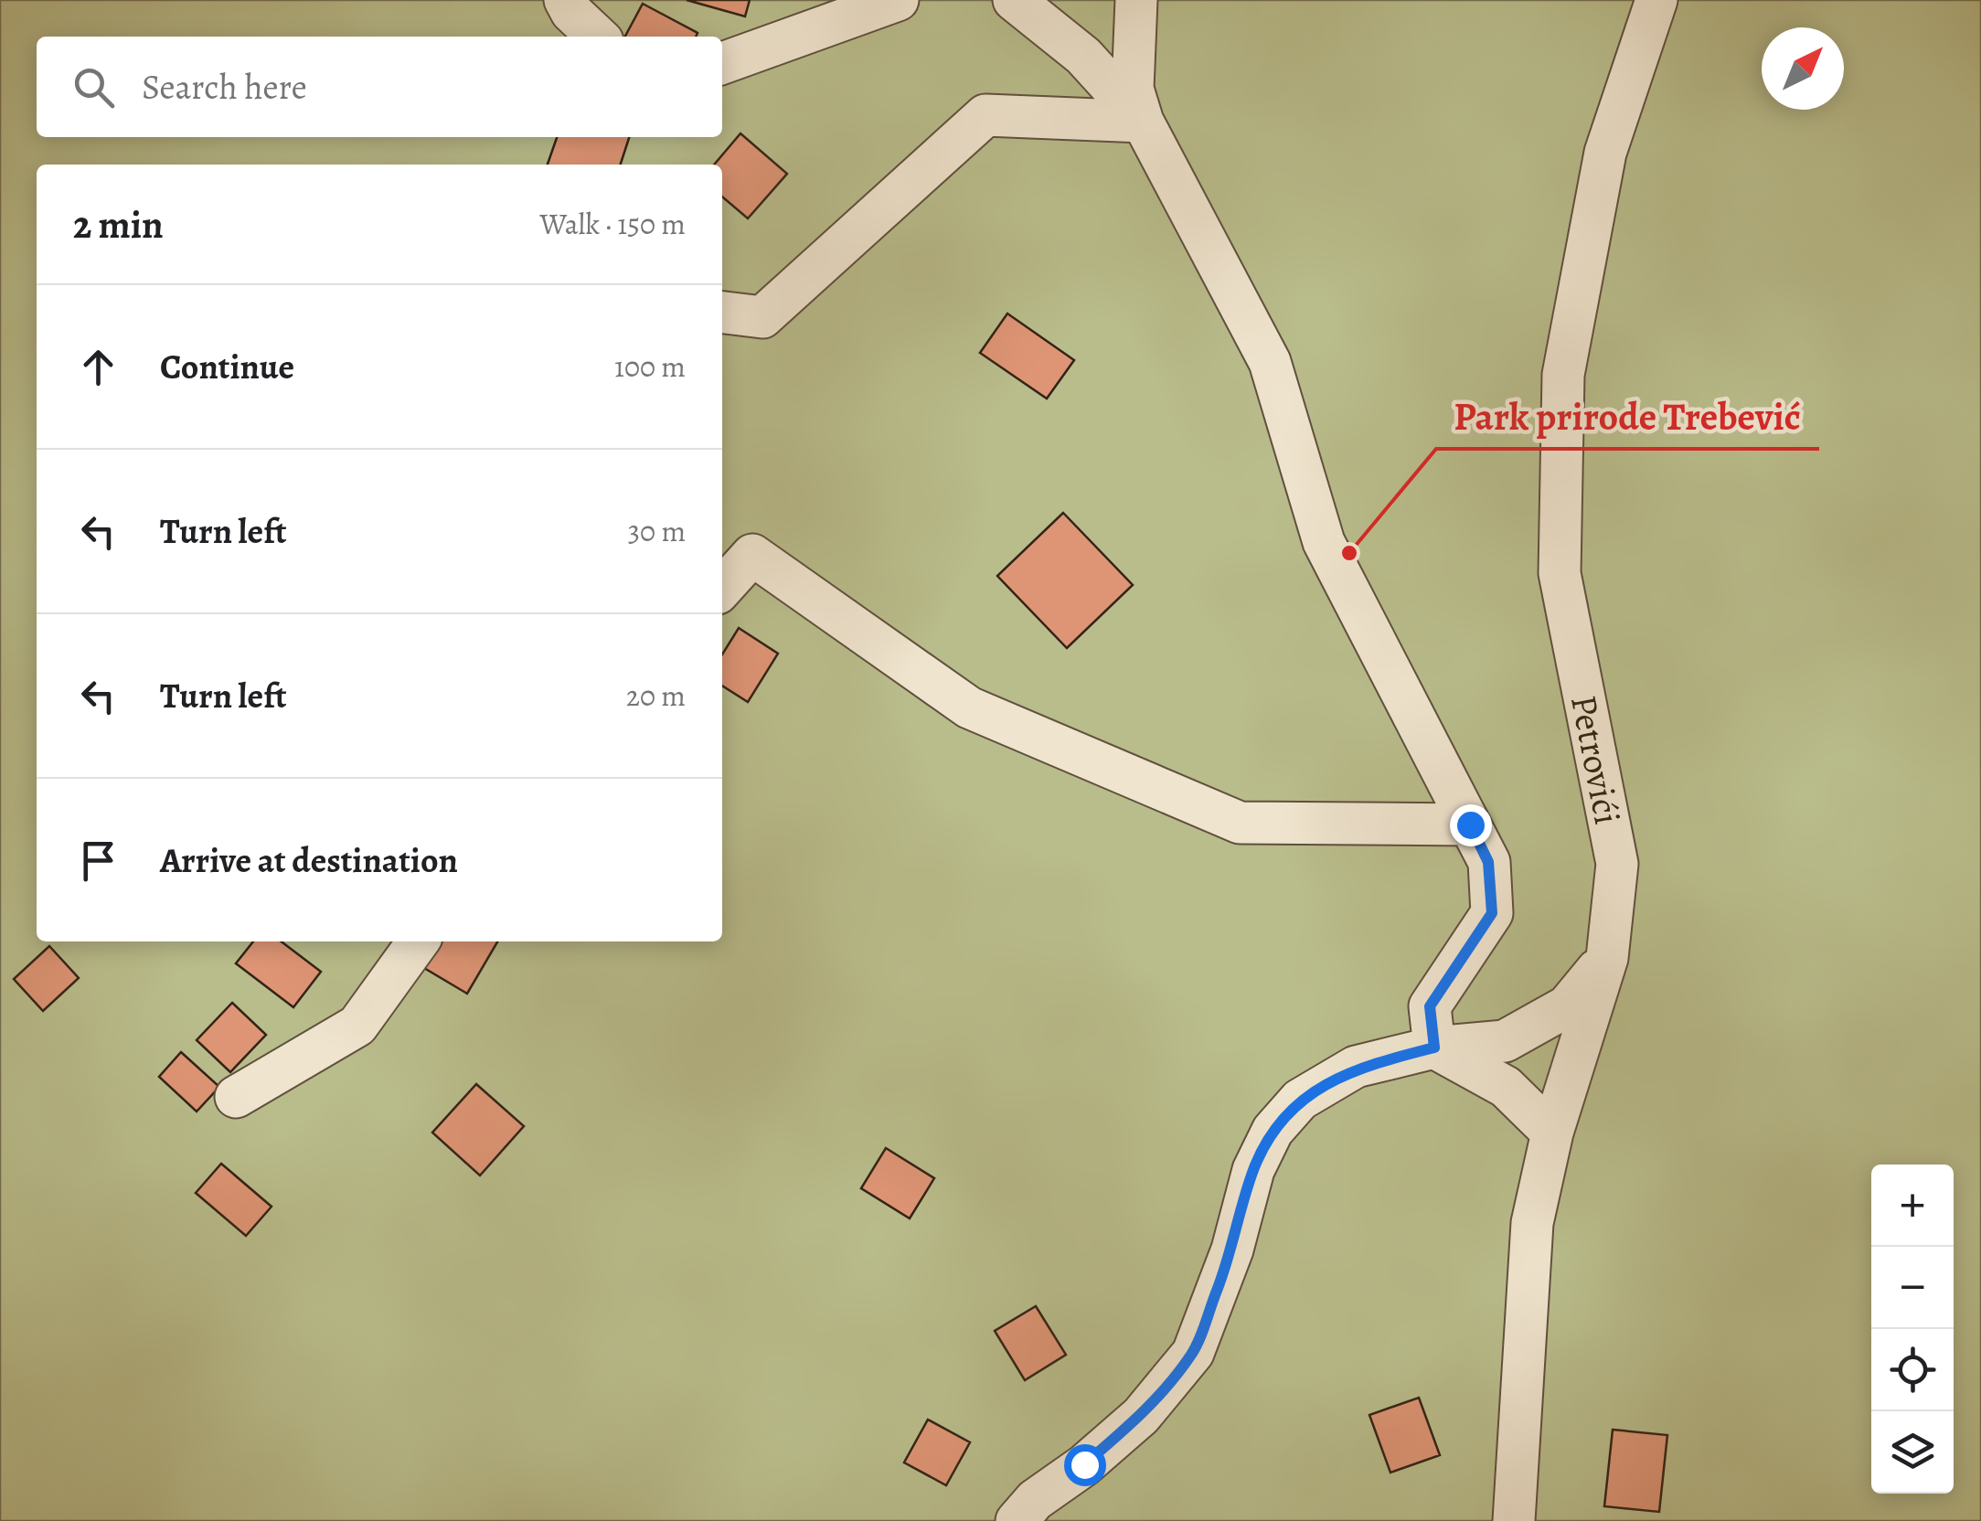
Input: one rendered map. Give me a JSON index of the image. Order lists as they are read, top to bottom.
{
  "streets": {
    "street": ["Petrovići"]
  },
  "places": ["Park prirode Trebević"],
  "north": "top right",
  "page": {
    "search": "Search here",
    "heading": ["2 min", "Walk · 150 m"],
    "list": [
      ["Continue", "100 m"],
      ["Turn left", "30 m"],
      ["Turn left", "20 m"],
      "Arrive at destination"
    ],
    "map_buttons": ["+", "−"]
  }
}
